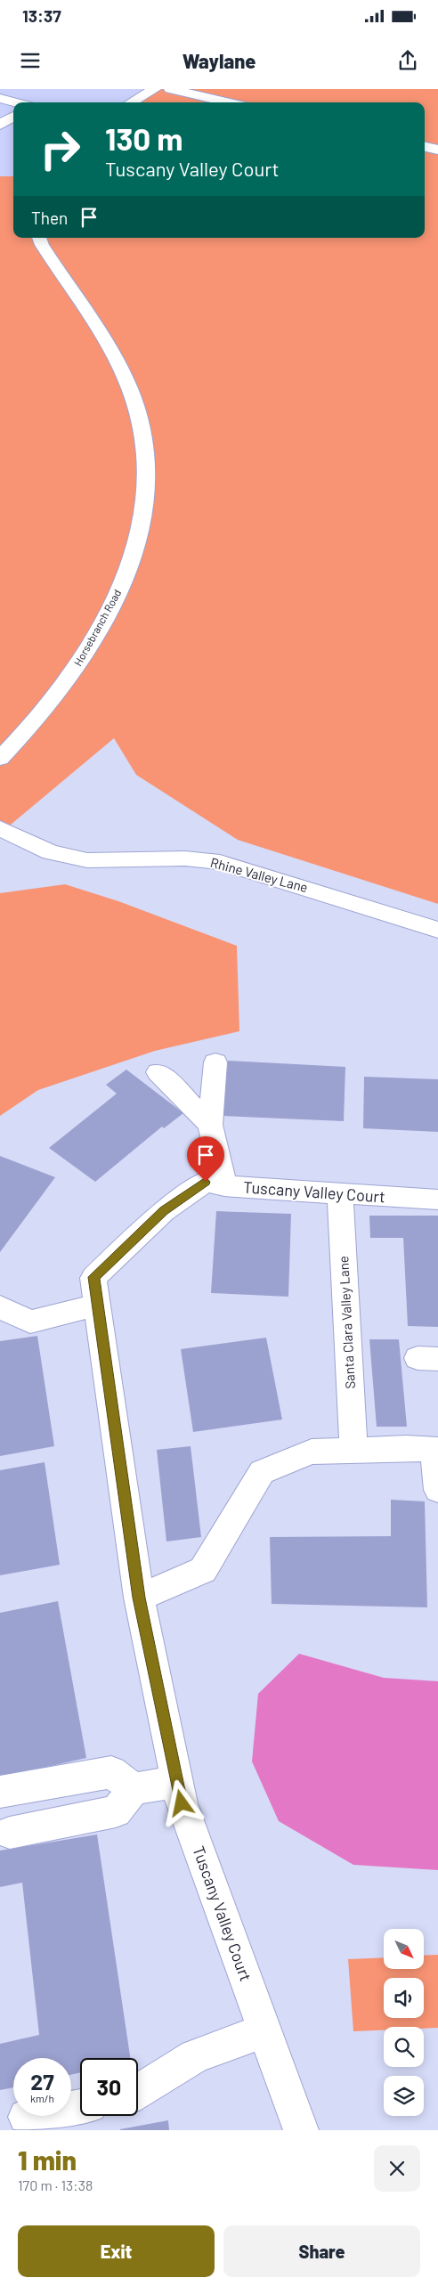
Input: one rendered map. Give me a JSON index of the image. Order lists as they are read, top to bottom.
{
  "streets": {
    "street": [
      "Horsebranch Road",
      "Rhine Valley Lane",
      "Tuscany Valley Court",
      "Santa Clara Valley Lane"
    ]
  },
  "crossings": [
    ["Tuscany Valley Court", "Santa Clara Valley Lane"]
  ],
  "north": "bottom right",
  "page": {
    "status": "13:37",
    "header": "Waylane",
    "turn": ["130 m", "Tuscany Valley Court"],
    "then": "Then",
    "speed": "27 km/h",
    "limit": "30",
    "heading": ["1 min", "170 m · 13:38"],
    "buttons": ["Exit", "Share"]
  }
}
